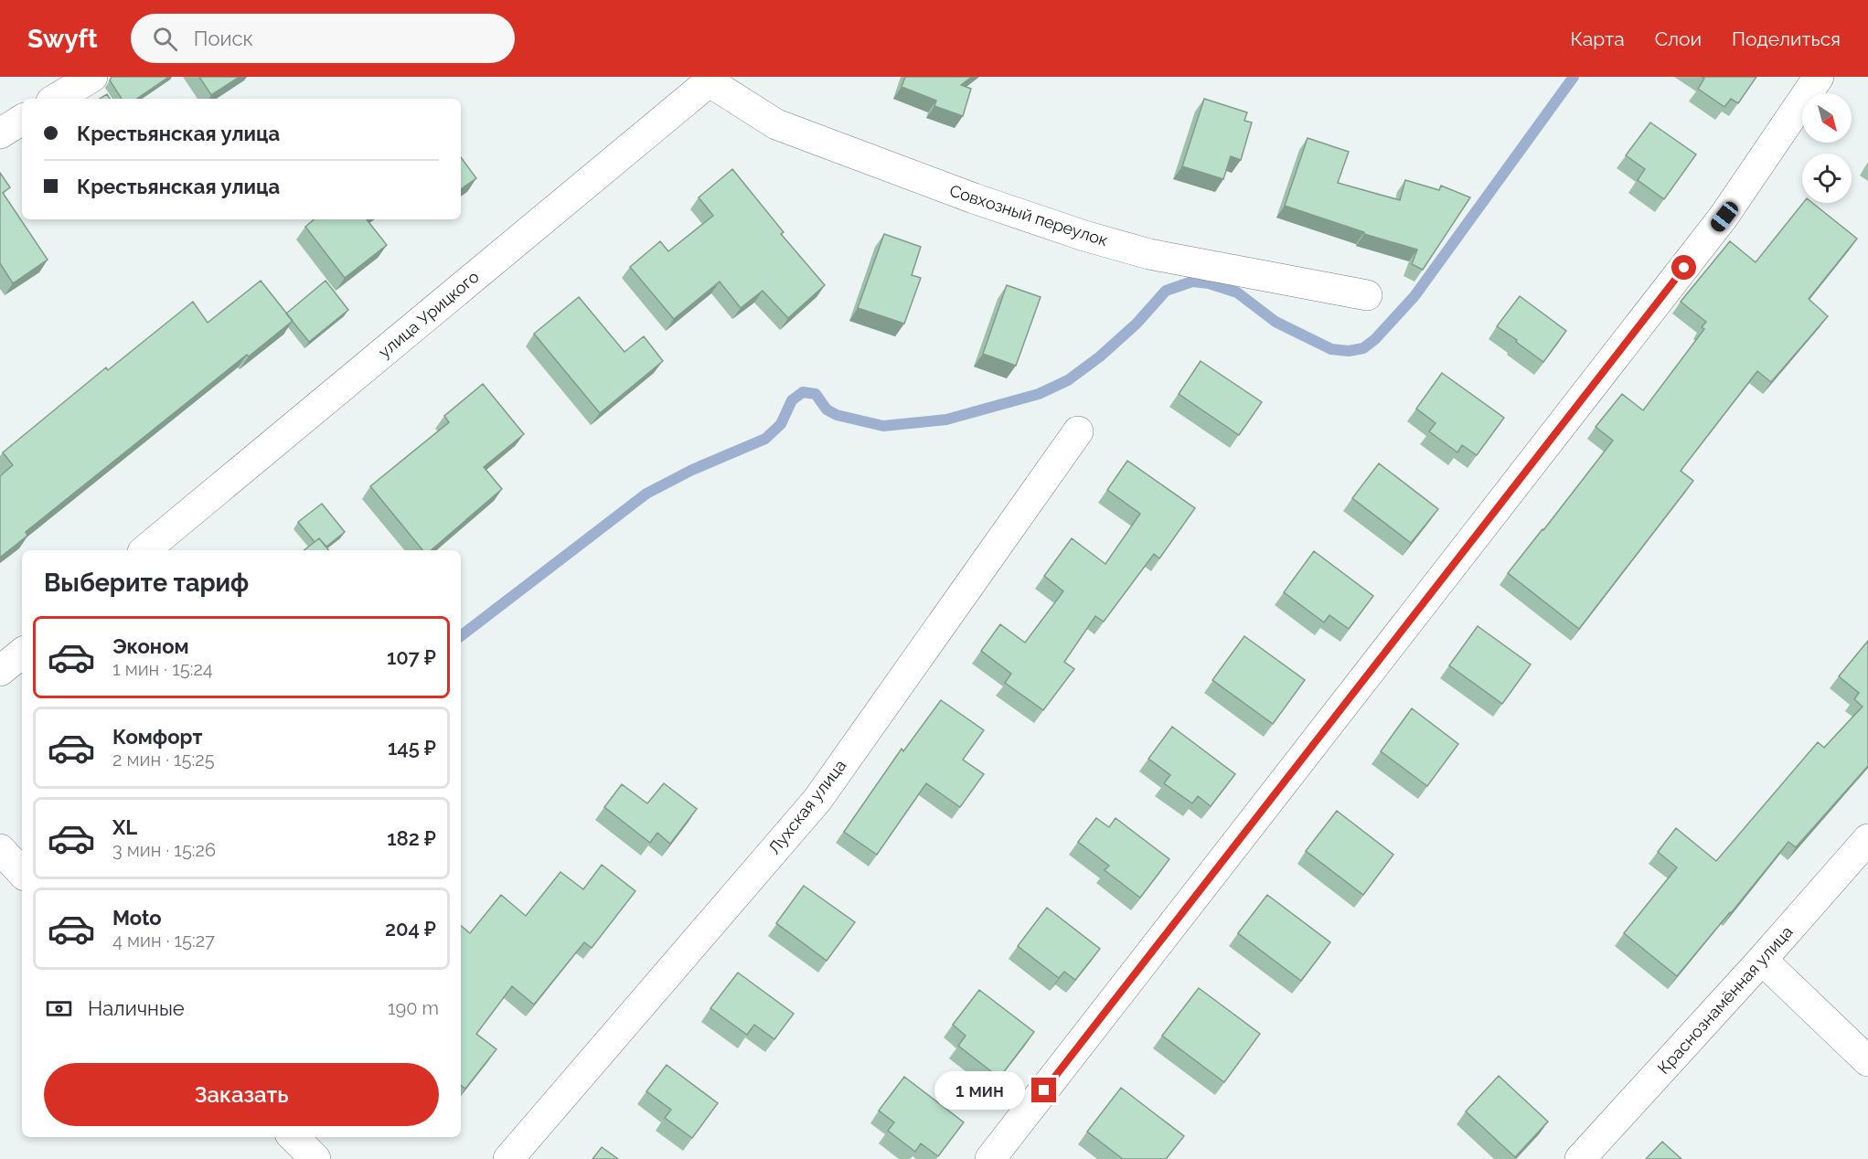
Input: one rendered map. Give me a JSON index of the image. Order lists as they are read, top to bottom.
{
  "streets": {
    "street": [
      "Совхозный переулок",
      "улица Урицкого",
      "Лухская улица",
      "Краснознамённая улица"
    ]
  },
  "crossings": [
    ["Совхозный переулок", "улица Урицкого"]
  ],
  "north": "bottom right",
  "page": {
    "header": "Swyft",
    "search": "Поиск",
    "nav": ["Карта", "Слои", "Поделиться"],
    "banner": ["Крестьянская улица", "Крестьянская улица"],
    "heading": "Выберите тариф",
    "list": [
      {
        "name": "Эконом",
        "note": "1 мин · 15:24",
        "value": "107 ₽"
      },
      {
        "name": "Комфорт",
        "note": "2 мин · 15:25",
        "value": "145 ₽"
      },
      {
        "name": "XL",
        "note": "3 мин · 15:26",
        "value": "182 ₽"
      },
      {
        "name": "Moto",
        "note": "4 мин · 15:27",
        "value": "204 ₽"
      }
    ],
    "pay": ["Наличные", "190 m"],
    "buttons": "Заказать",
    "bubble": "1 мин"
  }
}
